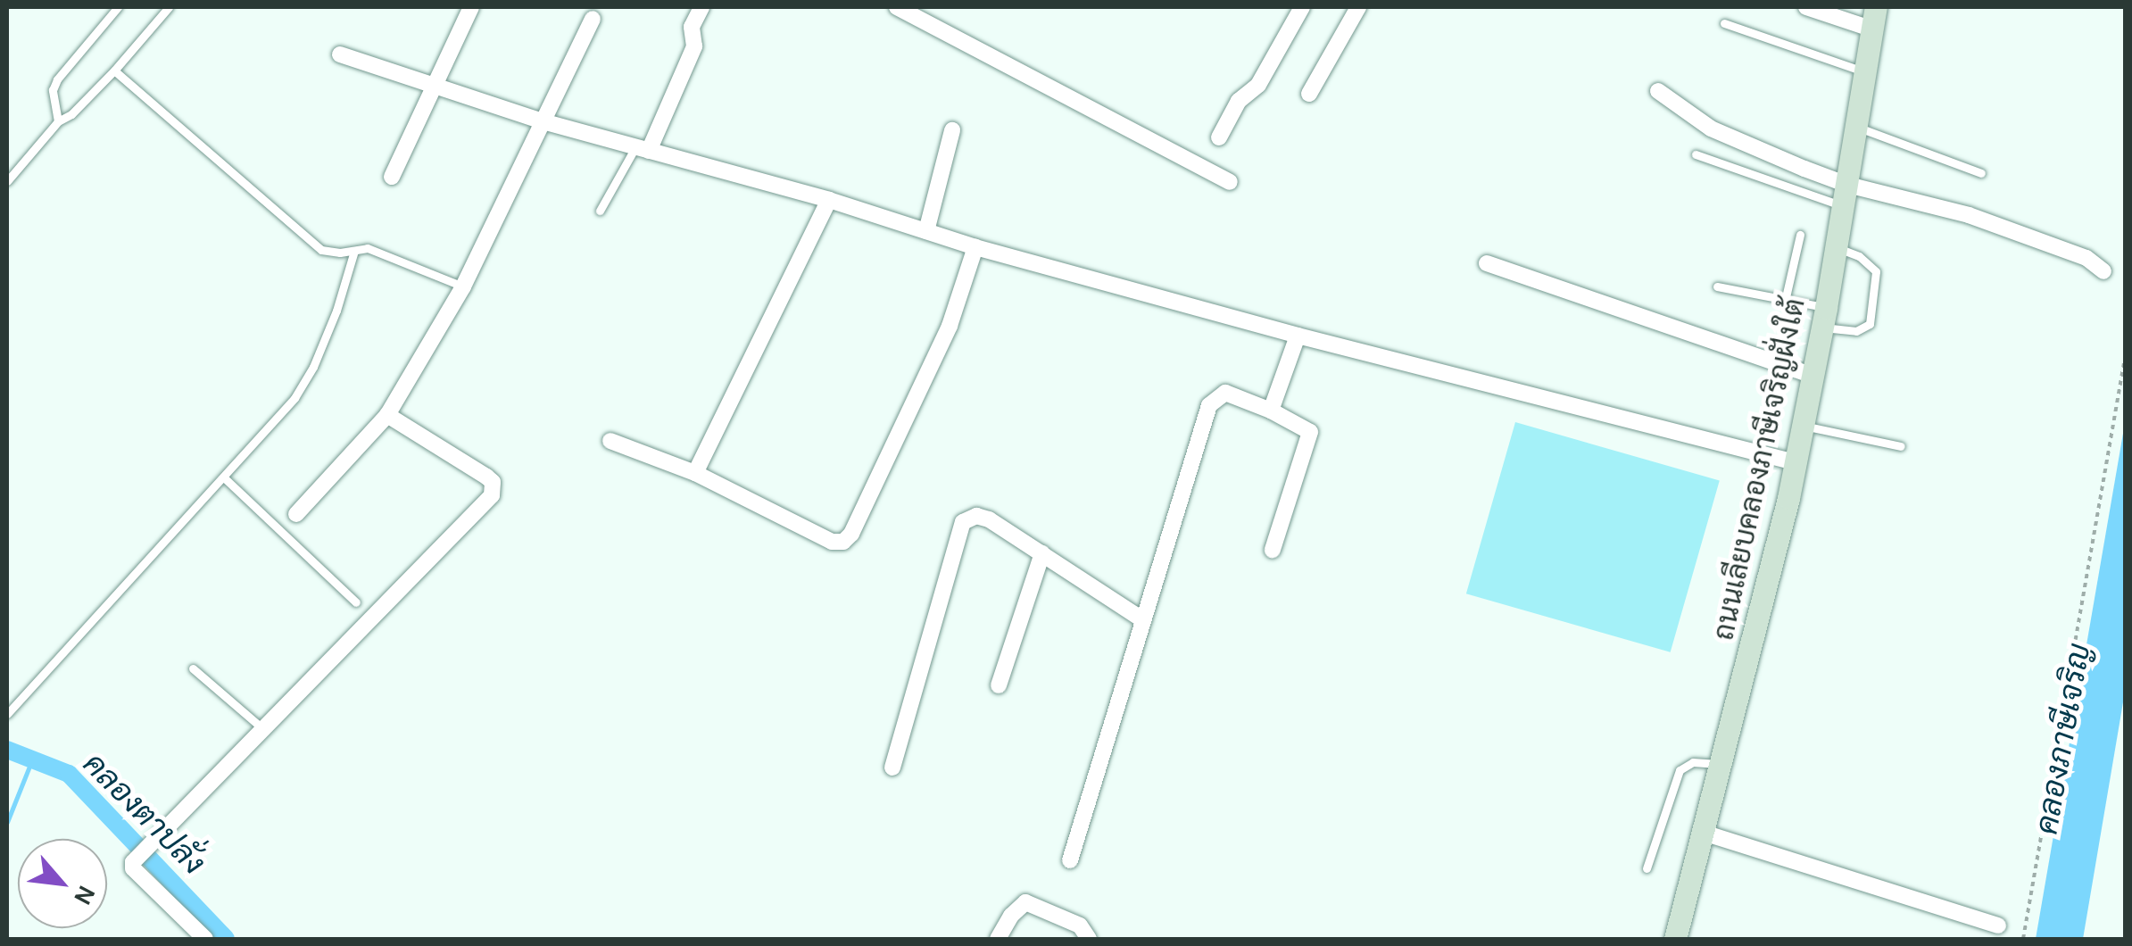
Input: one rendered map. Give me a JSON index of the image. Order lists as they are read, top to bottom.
{
  "streets": {
    "street": ["ถนนเลียบคลองภาษีเจริญฝั่งใต้"]
  },
  "water": ["คลองภาษีเจริญ", "คลองตาปลั่ง"],
  "north": "bottom right"
}
